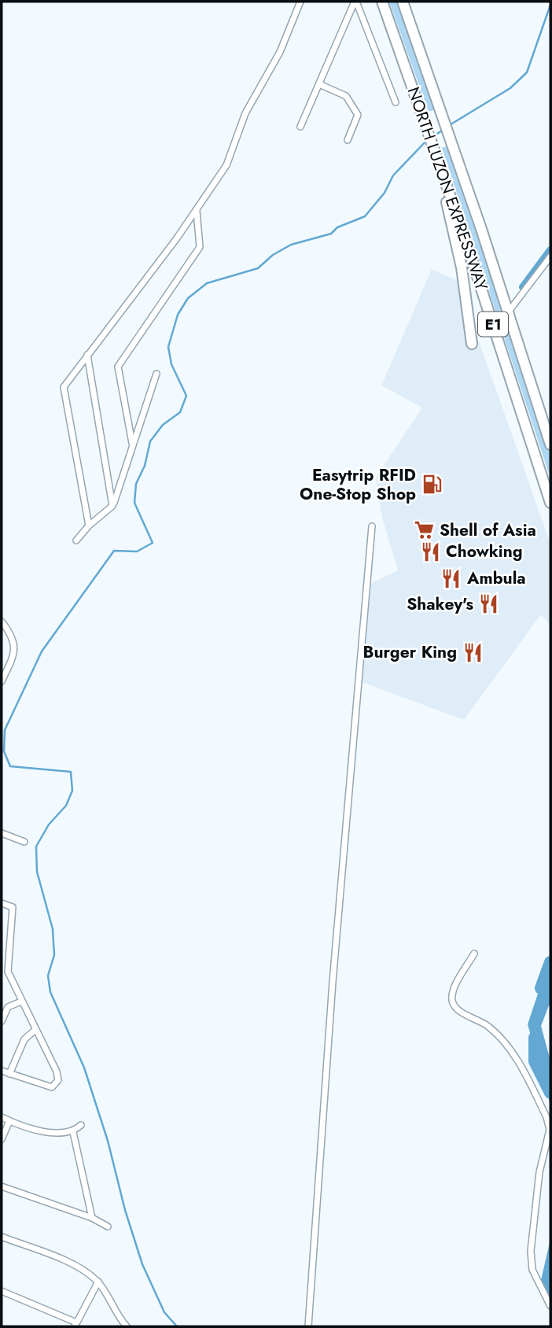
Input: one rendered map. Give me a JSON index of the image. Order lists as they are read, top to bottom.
{
  "streets": {
    "highway": ["NORTH LUZON EXPRESSWAY", "E1"]
  },
  "places": {
    "fuel station": ["Easytrip RFID One-Stop Shop"],
    "supermarket": ["Shell of Asia"],
    "restaurant": [
      "Chowking",
      "Ambula",
      "Shakey's",
      "Burger King"
    ]
  }
}
